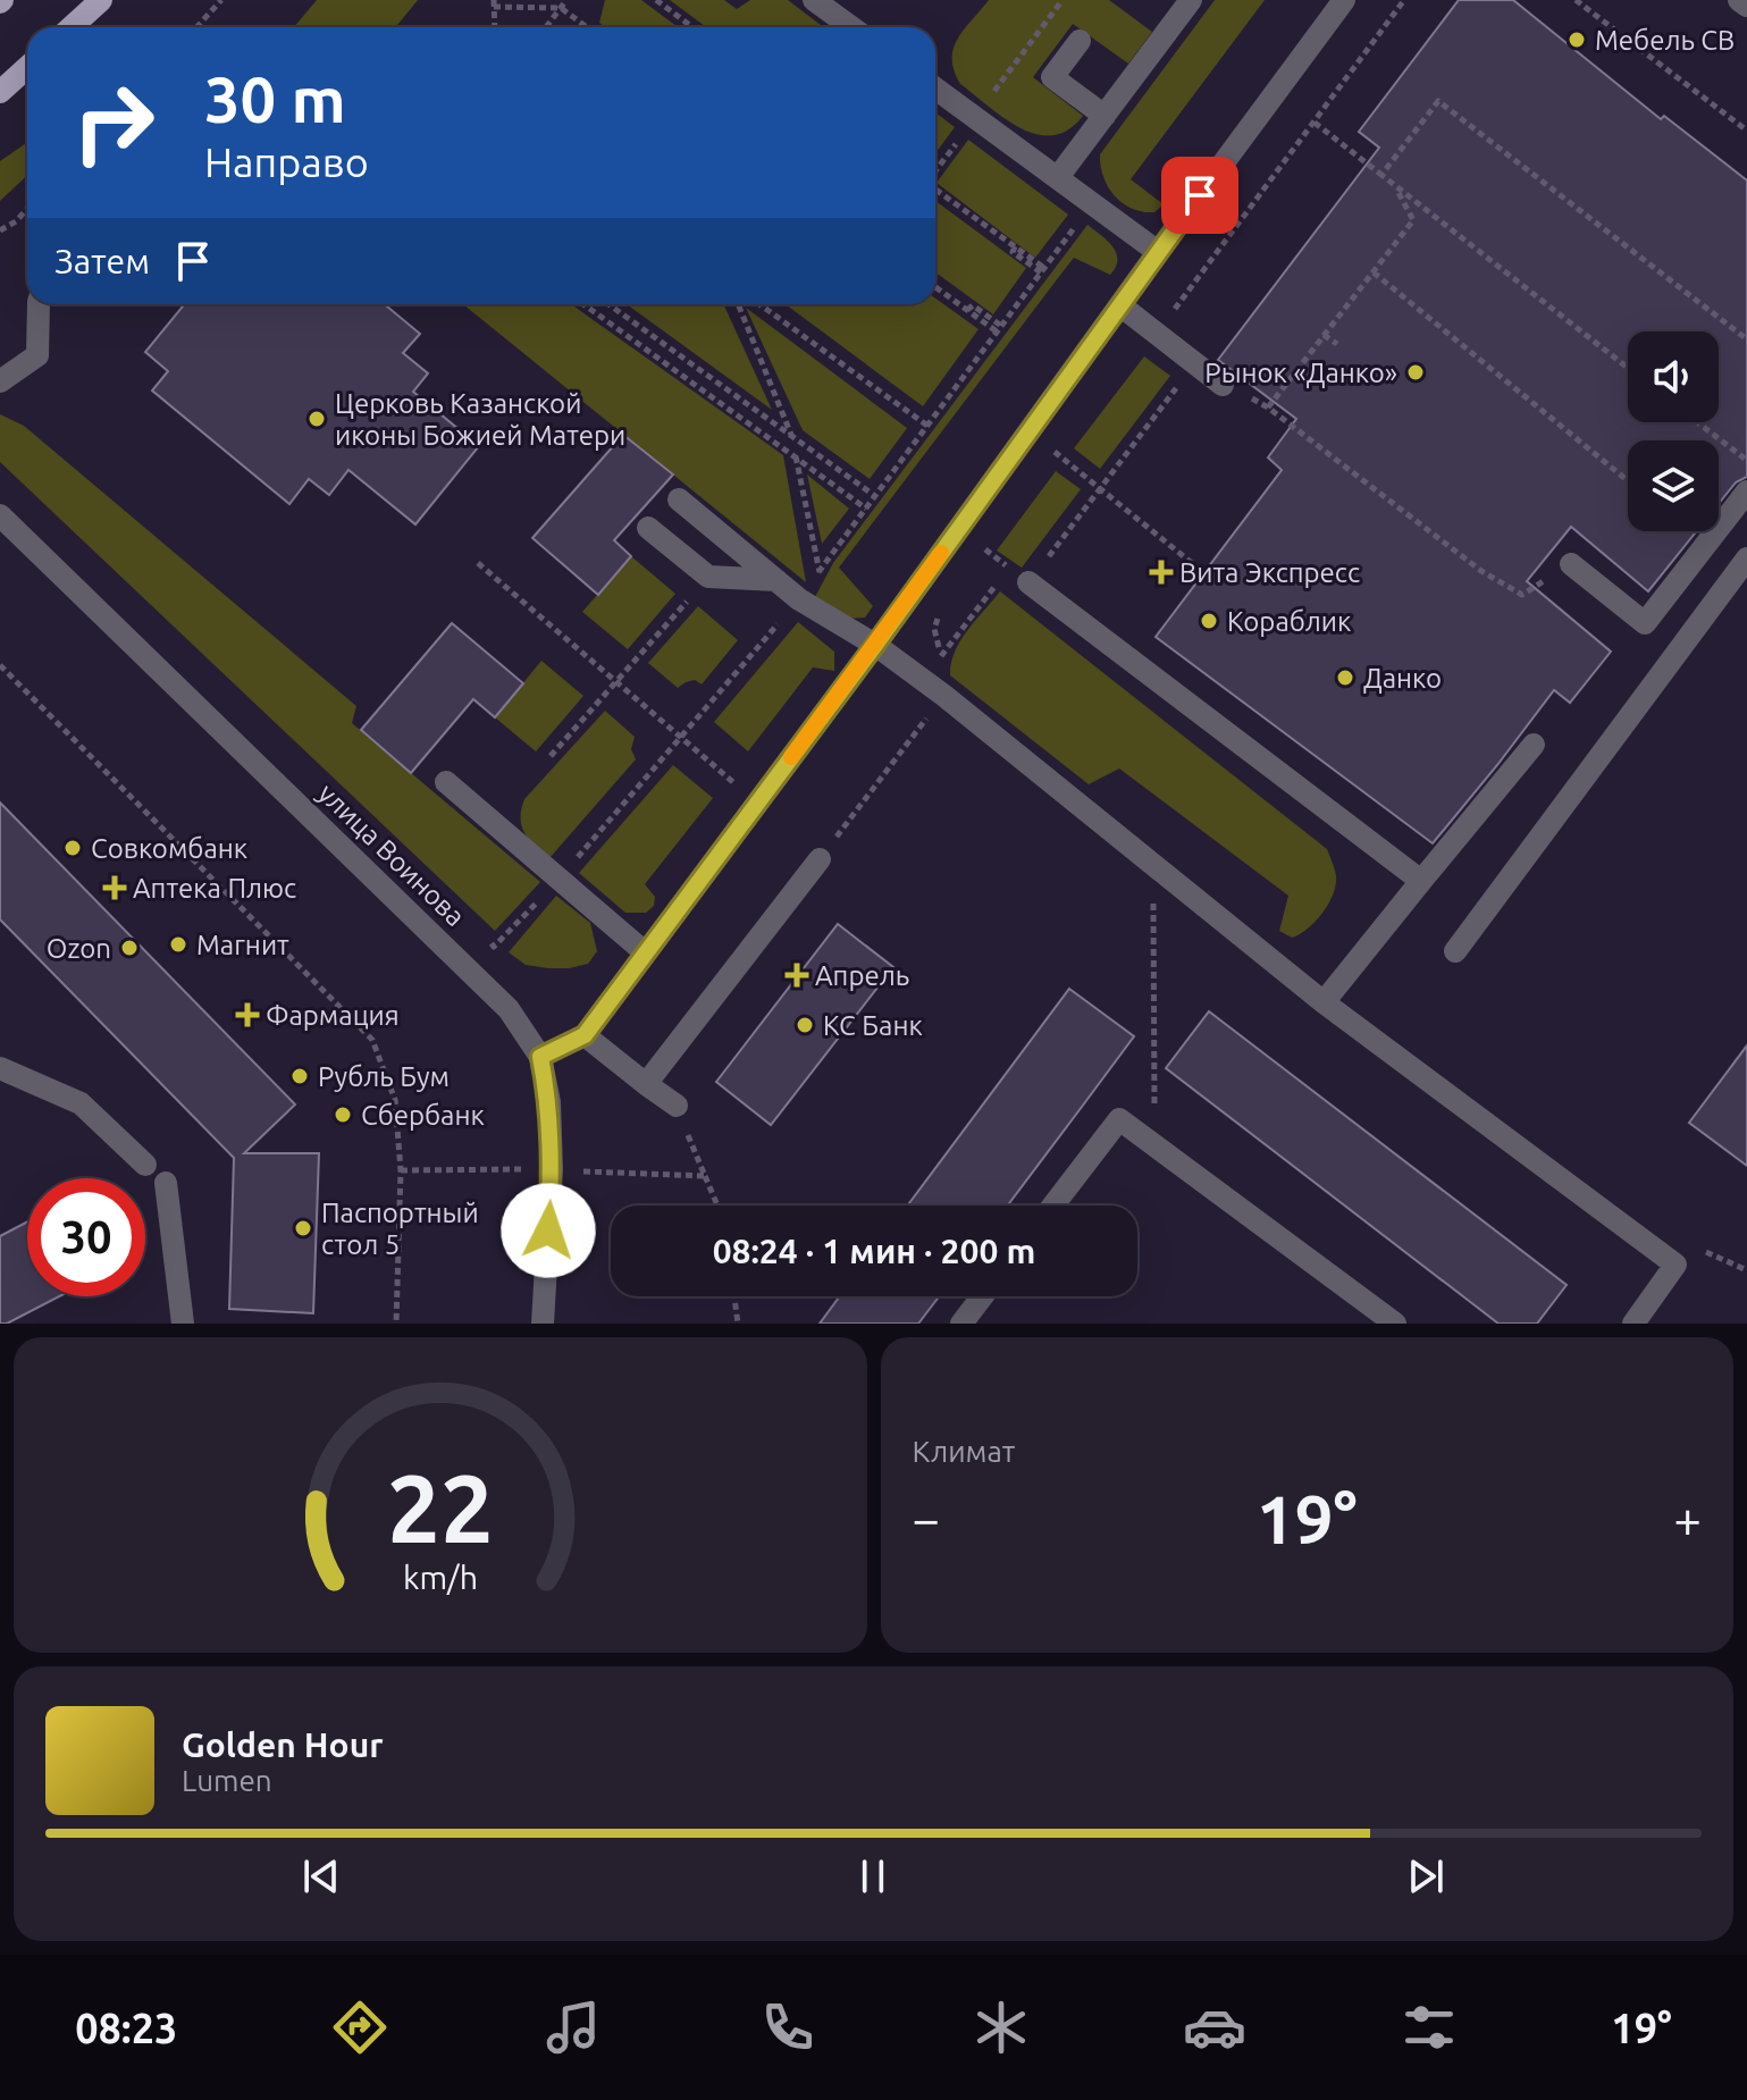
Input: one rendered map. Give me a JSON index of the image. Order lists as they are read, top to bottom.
{
  "streets": {
    "street": ["улица Воинова"]
  },
  "places": {
    "other": [
      "Мебель СВ",
      "Рынок «Данко»",
      "Церковь Казанской иконы Божией Матери",
      "Кораблик",
      "Данко",
      "Совкомбанк",
      "Магнит",
      "Ozon",
      "КС Банк",
      "Рубль Бум",
      "Сбербанк",
      "Паспортный стол 5"
    ],
    "health": [
      "Вита Экспресс",
      "Аптека Плюс",
      "Апрель",
      "Фармация"
    ]
  },
  "page": {
    "turn": ["30 m", "Направо"],
    "then": "Затем",
    "limit": "30",
    "trip": "08:24 · 1 мин · 200 m",
    "tile": "Климат",
    "heat": ["−", "19°", "+"],
    "song": ["Golden Hour", "Lumen"],
    "tabs": ["08:23", "19°"],
    "gauge": ["22", "km/h"]
  }
}
